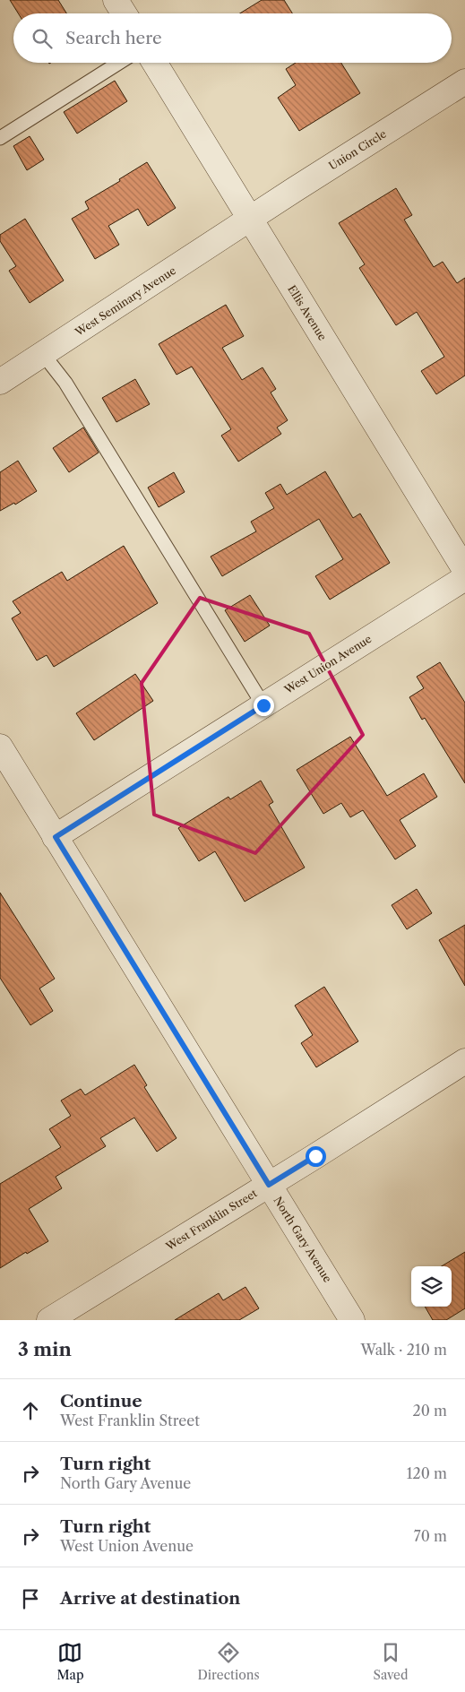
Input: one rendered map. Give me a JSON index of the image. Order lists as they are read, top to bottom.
{
  "streets": {
    "street": [
      "Union Circle",
      "West Seminary Avenue",
      "Ellis Avenue",
      "West Union Avenue",
      "West Franklin Street",
      "North Gary Avenue"
    ]
  },
  "crossings": [
    ["Union Circle", "West Seminary Avenue"],
    ["Union Circle", "Ellis Avenue"],
    ["West Seminary Avenue", "Ellis Avenue"],
    ["West Union Avenue", "North Gary Avenue"],
    ["West Franklin Street", "North Gary Avenue"]
  ],
  "page": {
    "search": "Search here",
    "heading": ["3 min", "Walk · 210 m"],
    "list": [
      ["Continue", "West Franklin Street", "20 m"],
      ["Turn right", "North Gary Avenue", "120 m"],
      ["Turn right", "West Union Avenue", "70 m"],
      "Arrive at destination"
    ],
    "nav": ["Map", "Directions", "Saved"]
  }
}
